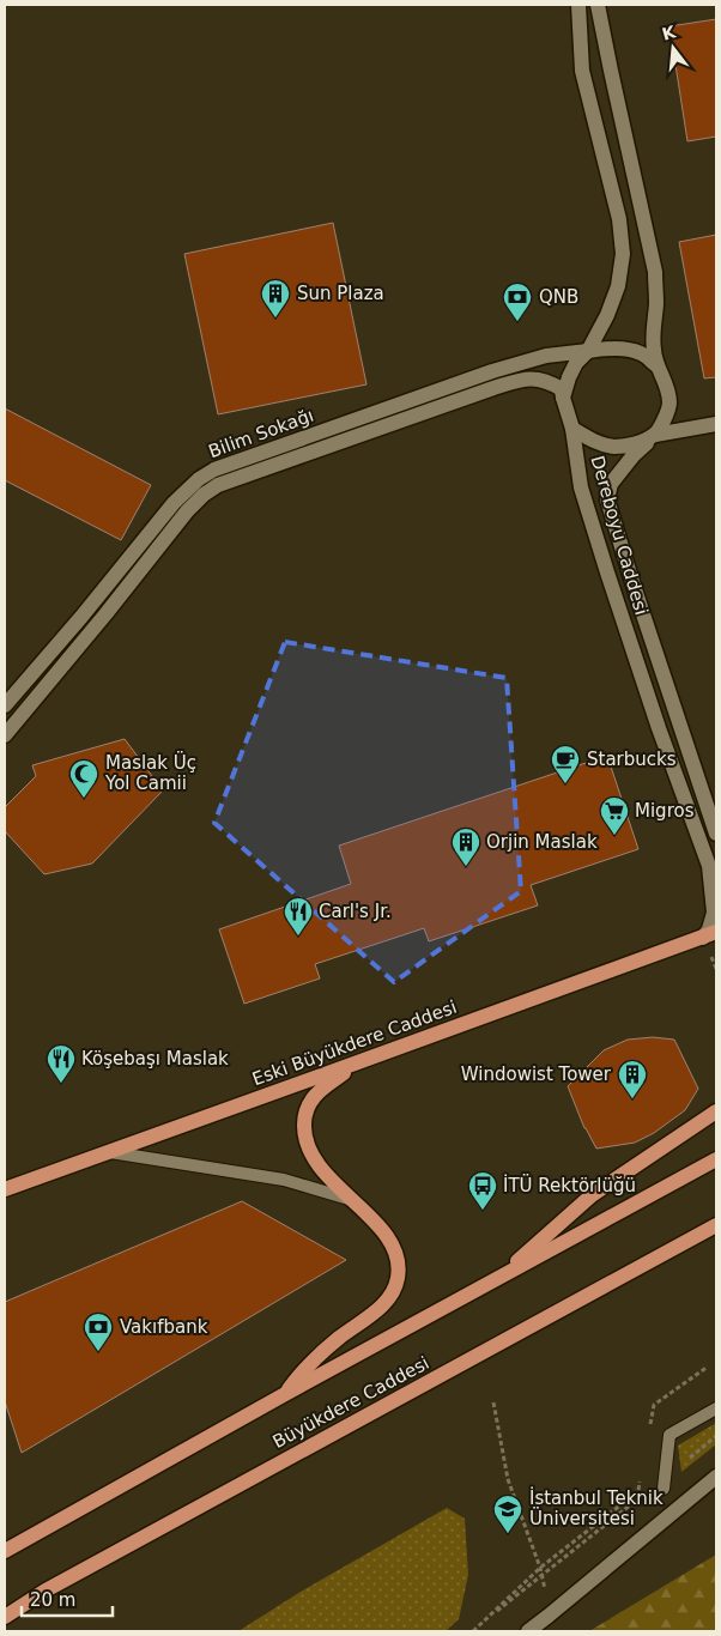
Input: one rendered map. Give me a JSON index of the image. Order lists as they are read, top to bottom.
{
  "streets": {
    "main road": ["Eski Büyükdere Caddesi", "Büyükdere Caddesi"],
    "street": ["Bilim Sokağı", "Dereboyu Caddesi"]
  },
  "crossings": [
    ["Bilim Sokağı", "Dereboyu Caddesi"],
    ["Dereboyu Caddesi", "Eski Büyükdere Caddesi"]
  ],
  "places": {
    "building": ["Sun Plaza", "Orjin Maslak", "Windowist Tower"],
    "bank": ["QNB", "Vakıfbank"],
    "cafe": ["Starbucks"],
    "mosque": ["Maslak Üç Yol Camii"],
    "supermarket": ["Migros"],
    "restaurant": ["Carl's Jr.", "Köşebaşı Maslak"],
    "bus stop": ["İTÜ Rektörlüğü"],
    "school or university": ["İstanbul Teknik Üniversitesi"]
  },
  "scale_bar": "20 m",
  "north": "top"
}
